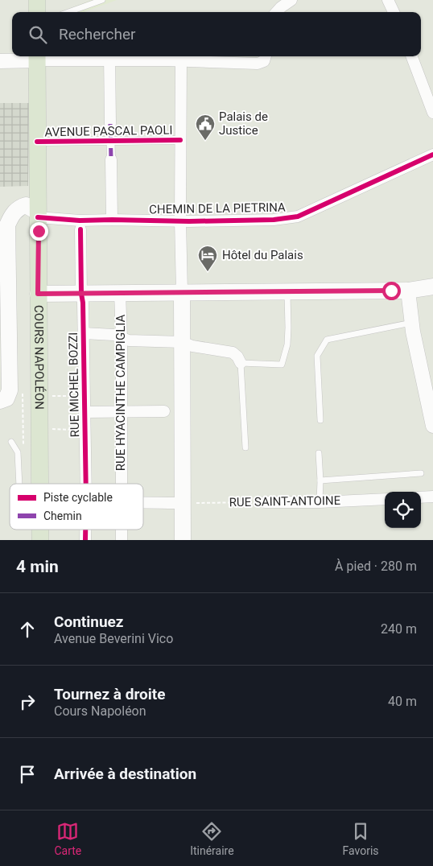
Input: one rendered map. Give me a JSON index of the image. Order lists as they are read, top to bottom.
{
  "streets": {
    "main road": ["COURS NAPOLÉON"],
    "street": [
      "AVENUE PASCAL PAOLI",
      "CHEMIN DE LA PIETRINA",
      "RUE MICHEL BOZZI",
      "RUE HYACINTHE CAMPIGLIA",
      "RUE SAINT-ANTOINE"
    ]
  },
  "crossings": [
    ["AVENUE PASCAL PAOLI", "COURS NAPOLÉON"],
    ["CHEMIN DE LA PIETRINA", "COURS NAPOLÉON"]
  ],
  "places": {
    "public building": ["Palais de Justice"],
    "hotel": ["Hôtel du Palais"]
  },
  "legend": ["Piste cyclable", "Chemin"],
  "page": {
    "search": "Rechercher",
    "heading": ["4 min", "À pied · 280 m"],
    "list": [
      ["Continuez", "Avenue Beverini Vico", "240 m"],
      ["Tournez à droite", "Cours Napoléon", "40 m"],
      "Arrivée à destination"
    ],
    "nav": ["Carte", "Itinéraire", "Favoris"]
  }
}
